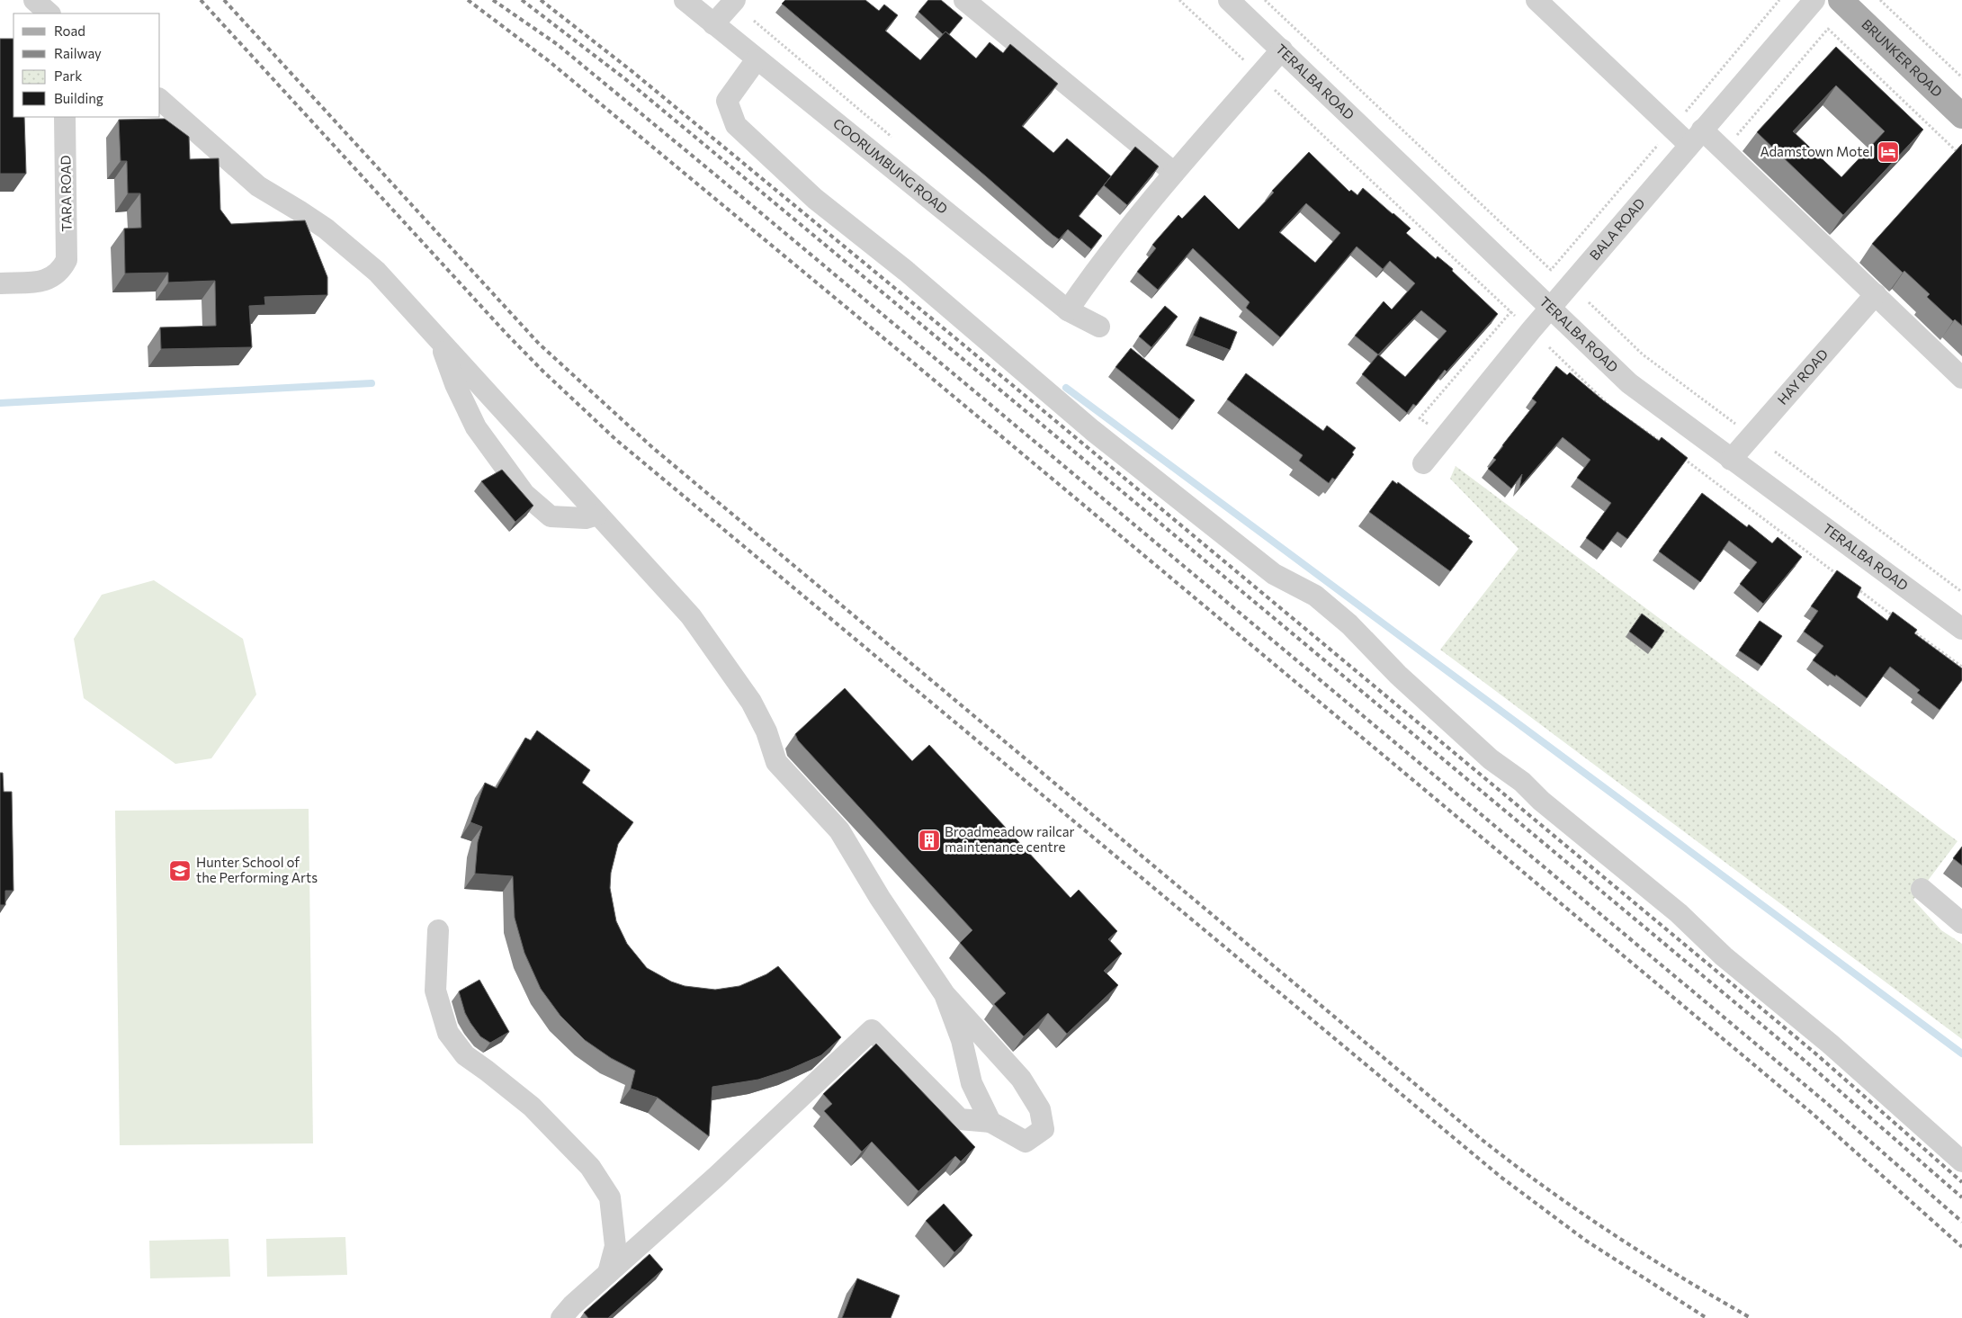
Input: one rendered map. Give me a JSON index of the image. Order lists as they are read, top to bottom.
{
  "streets": {
    "main road": ["BRUNKER ROAD"],
    "street": [
      "TERALBA ROAD",
      "COORUMBUNG ROAD",
      "TARA ROAD",
      "BALA ROAD",
      "HAY ROAD"
    ]
  },
  "crossings": [
    ["TERALBA ROAD", "BALA ROAD"],
    ["TERALBA ROAD", "HAY ROAD"]
  ],
  "places": {
    "hotel": ["Adamstown Motel"],
    "building": ["Broadmeadow railcar maintenance centre"],
    "school or university": ["Hunter School of the Performing Arts"]
  },
  "legend": [
    "Road",
    "Railway",
    "Park",
    "Building"
  ]
}
